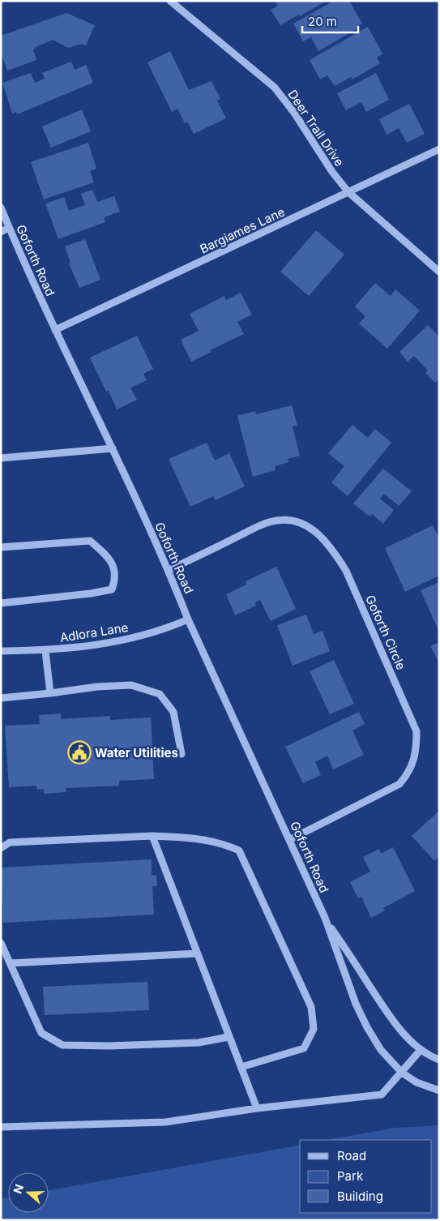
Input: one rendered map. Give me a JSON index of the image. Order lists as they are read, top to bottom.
{
  "streets": {
    "street": [
      "Deer Trail Drive",
      "Bargiames Lane",
      "Goforth Road",
      "Adlora Lane",
      "Goforth Circle"
    ]
  },
  "crossings": [
    ["Deer Trail Drive", "Bargiames Lane"],
    ["Bargiames Lane", "Goforth Road"],
    ["Goforth Road", "Adlora Lane"],
    ["Goforth Road", "Goforth Circle"]
  ],
  "places": {
    "public building": ["Water Utilities"]
  },
  "legend": ["Road", "Park", "Building"],
  "scale_bar": "20 m",
  "north": "left"
}
